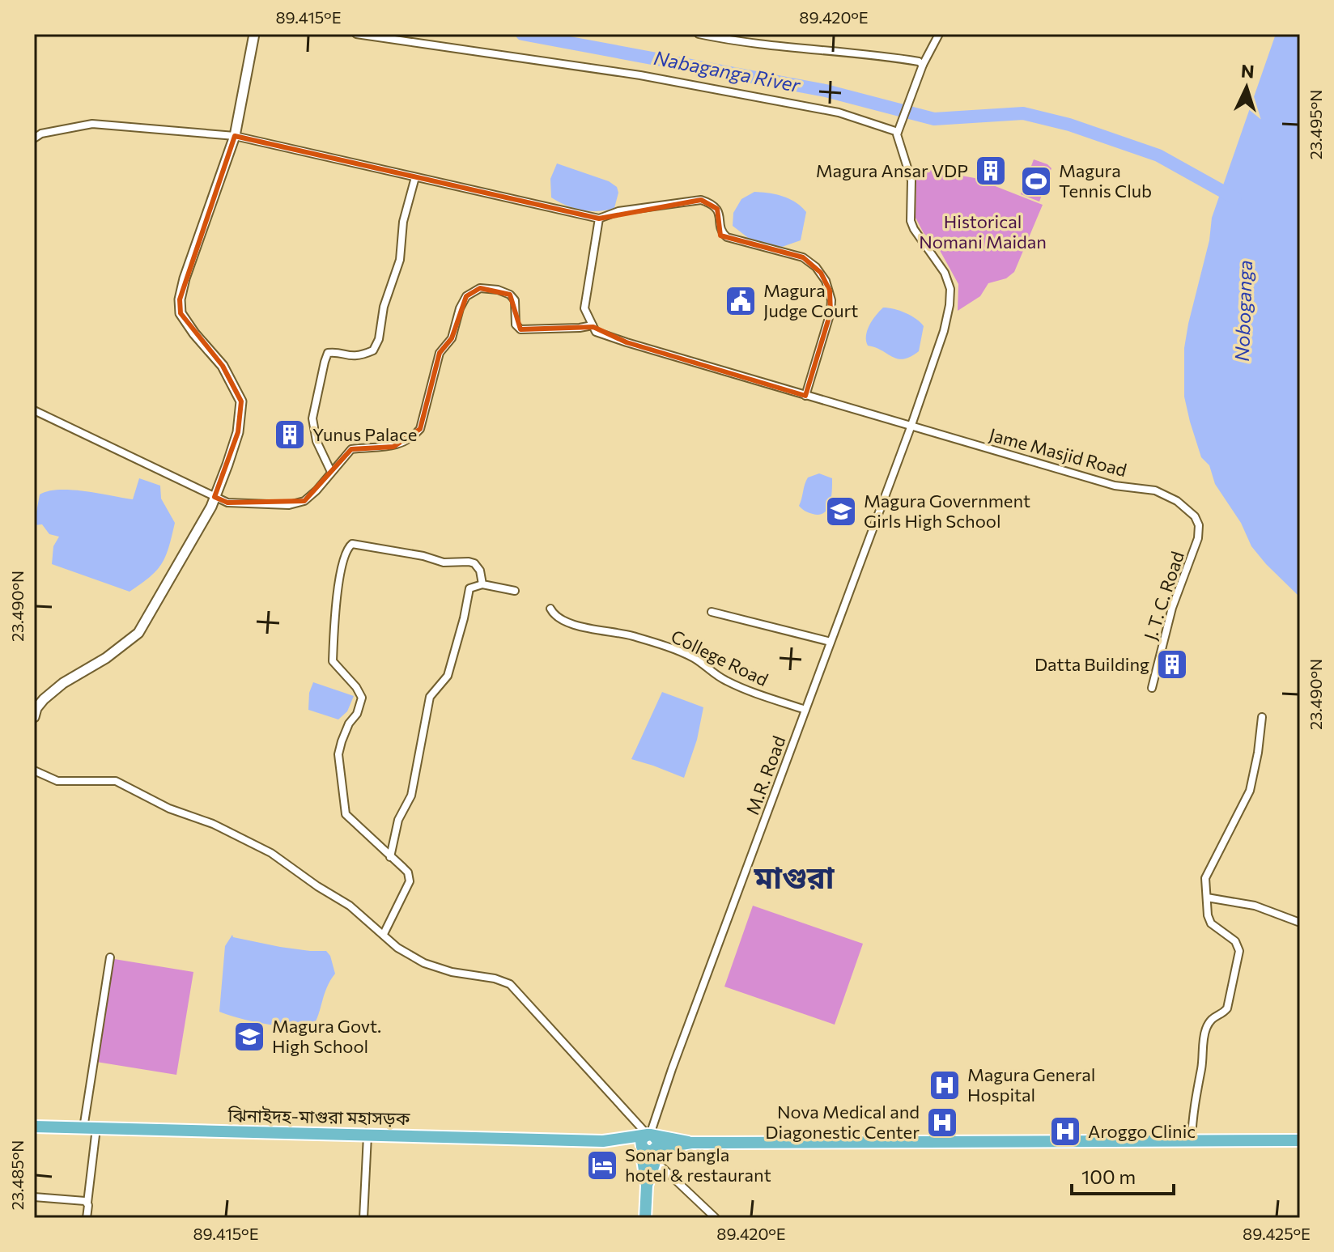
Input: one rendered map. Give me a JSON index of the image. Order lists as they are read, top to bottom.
{
  "streets": {
    "highway": ["ঝিনাইদহ-মাগুরা মহাসড়ক"],
    "street": [
      "Jame Masjid Road",
      "J. T. C. Road",
      "College Road",
      "M.R. Road"
    ]
  },
  "crossings": [
    ["Jame Masjid Road", "J. T. C. Road"],
    ["Jame Masjid Road", "M.R. Road"],
    ["College Road", "M.R. Road"]
  ],
  "districts": ["মাগুরা"],
  "water": ["Nabaganga River", "Noboganga"],
  "parks": ["Historical Nomani Maidan"],
  "places": {
    "building": ["Magura Ansar VDP", "Yunus Palace", "Datta Building"],
    "sports": ["Magura Tennis Club"],
    "public building": ["Magura Judge Court"],
    "school or university": ["Magura Government Girls High School", "Magura Govt. High School"],
    "hospital": ["Magura General Hospital", "Nova Medical and Diagonestic Center", "Aroggo Clinic"],
    "hotel": ["Sonar bangla hotel & restaurant"]
  },
  "scale_bar": "100 m",
  "north": "top",
  "coordinates": [
    "89.415°E",
    "89.420°E",
    "23.495°N",
    "23.490°N",
    "23.485°N",
    "89.425°E"
  ]
}
